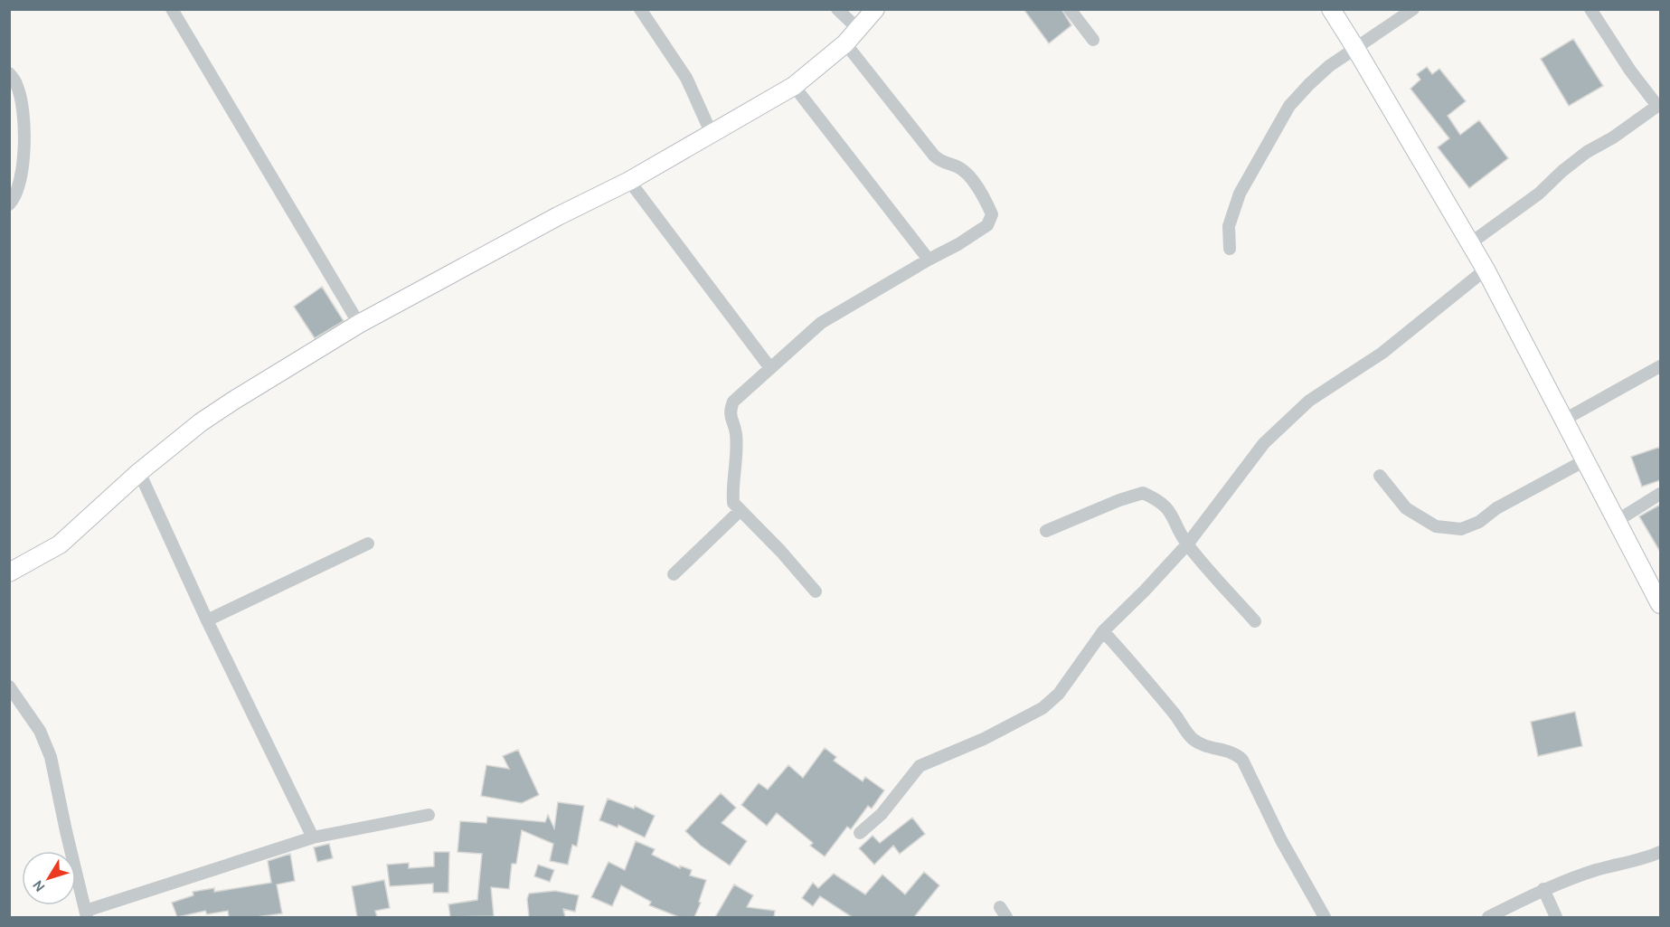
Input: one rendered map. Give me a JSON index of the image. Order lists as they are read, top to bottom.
{
  "north": "bottom left"
}
